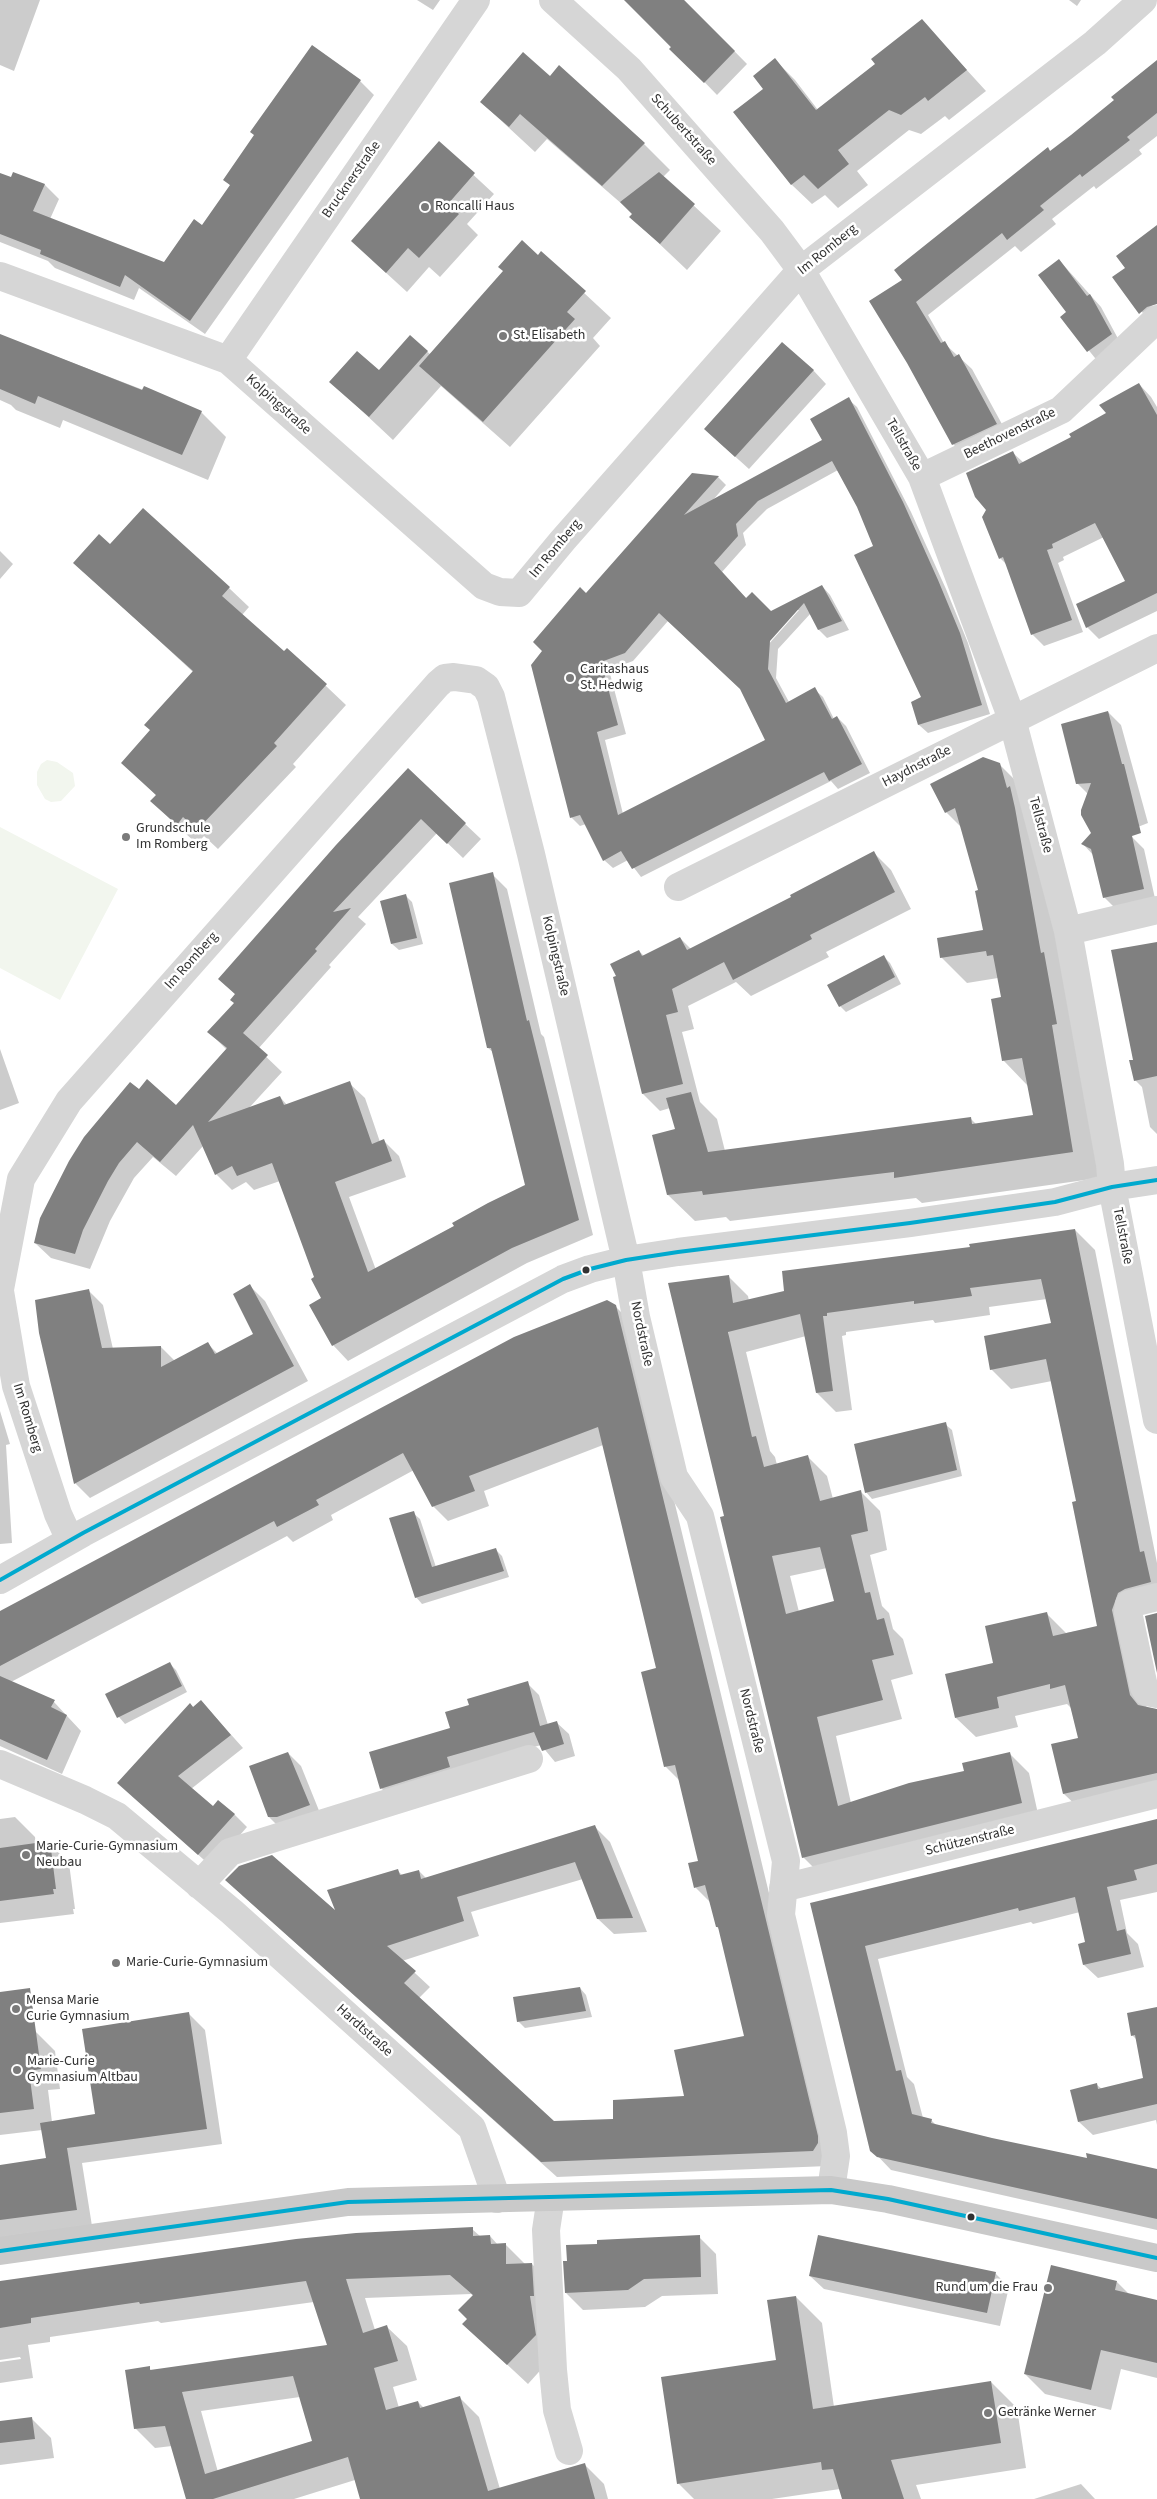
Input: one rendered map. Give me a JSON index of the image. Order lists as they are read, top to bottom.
{
  "streets": {
    "street": [
      "Schubertstraße",
      "Brucknerstraße",
      "Im Romberg",
      "Kolpingstraße",
      "Beethovenstraße",
      "Tellstraße",
      "Haydnstraße",
      "Nordstraße",
      "Schützenstraße",
      "Hardtstraße"
    ]
  },
  "crossings": [
    ["Schubertstraße", "Im Romberg"],
    ["Schubertstraße", "Tellstraße"],
    ["Brucknerstraße", "Kolpingstraße"],
    ["Im Romberg", "Kolpingstraße"],
    ["Im Romberg", "Tellstraße"],
    ["Kolpingstraße", "Nordstraße"],
    ["Beethovenstraße", "Tellstraße"],
    ["Tellstraße", "Haydnstraße"],
    ["Nordstraße", "Schützenstraße"]
  ],
  "places": [
    "Roncalli Haus",
    "St. Elisabeth",
    "Caritashaus St. Hedwig",
    "Grundschule Im Romberg",
    "Marie-Curie-Gymnasium Neubau",
    "Marie-Curie-Gymnasium",
    "Mensa Marie Curie Gymnasium",
    "Marie-Curie Gymnasium Altbau",
    "Rund um die Frau",
    "Getränke Werner"
  ]
}
